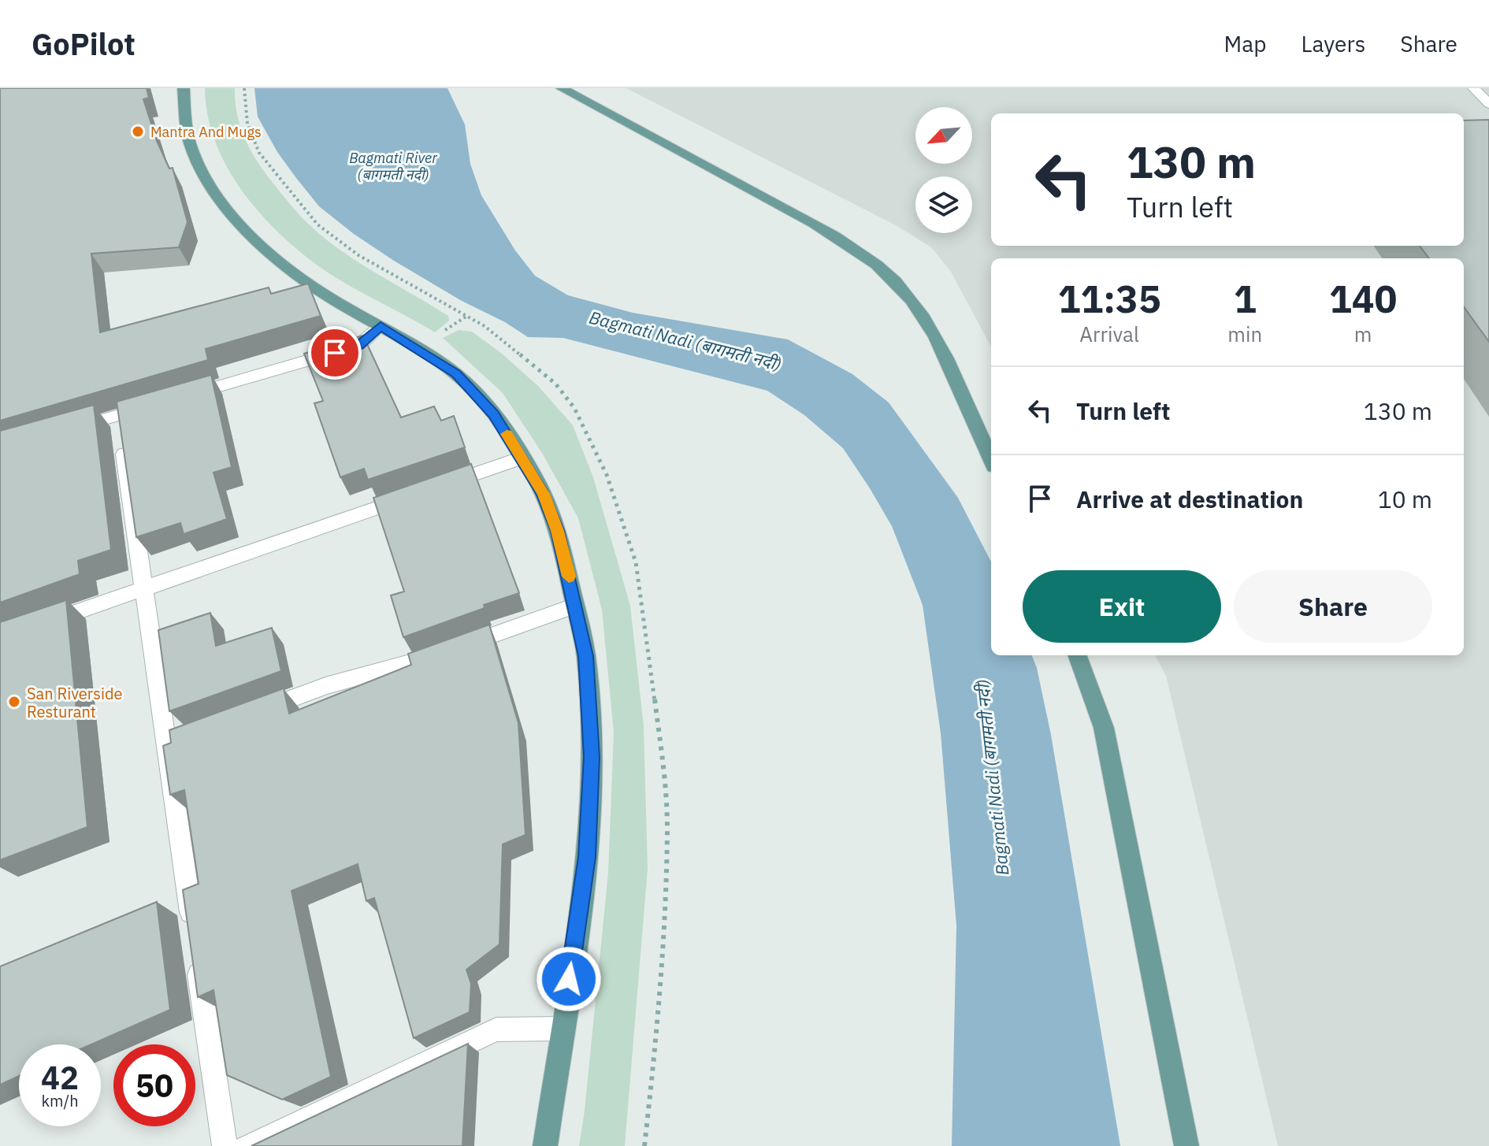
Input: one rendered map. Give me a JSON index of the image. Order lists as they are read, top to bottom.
{
  "water": ["Bagmati River (बागमती नदी)", "Bagmati Nadi (बागमती नदी)"],
  "places": ["Mantra And Mugs", "San Riverside Resturant"],
  "north": "bottom left",
  "page": {
    "header": "GoPilot",
    "nav": ["Map", "Layers", "Share"],
    "turn": ["130 m", "Turn left"],
    "eta": [
      "11:35",
      "Arrival",
      "1",
      "min",
      "140",
      "m"
    ],
    "list": [
      {
        "name": "Turn left",
        "value": "130 m"
      },
      {
        "name": "Arrive at destination",
        "value": "10 m"
      }
    ],
    "buttons": ["Exit", "Share"],
    "speed": "42 km/h",
    "limit": "50"
  }
}
